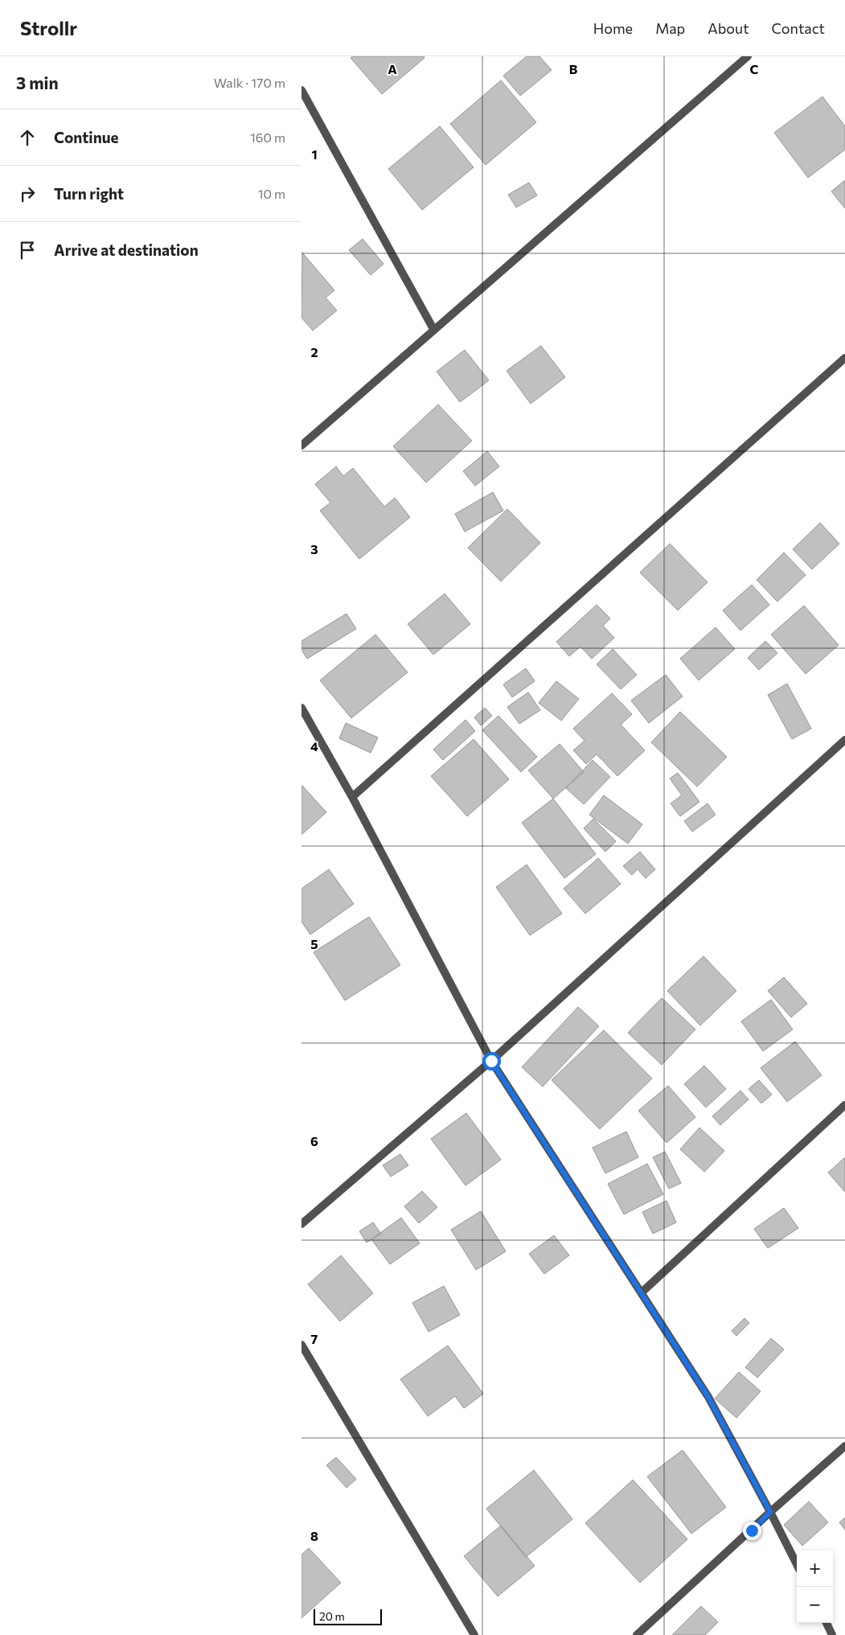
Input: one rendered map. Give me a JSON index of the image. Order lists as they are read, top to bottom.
{
  "scale_bar": "20 m",
  "page": {
    "header": "Strollr",
    "nav": [
      "Home",
      "Map",
      "About",
      "Contact"
    ],
    "heading": ["3 min", "Walk · 170 m"],
    "list": [
      ["Continue", "160 m"],
      ["Turn right", "10 m"],
      "Arrive at destination"
    ],
    "map_buttons": ["+", "−"],
    "scale": "20 m"
  },
  "grid": {
    "columns": ["A", "B", "C"],
    "rows": [
      "1",
      "2",
      "3",
      "4",
      "5",
      "6",
      "7",
      "8"
    ]
  }
}
